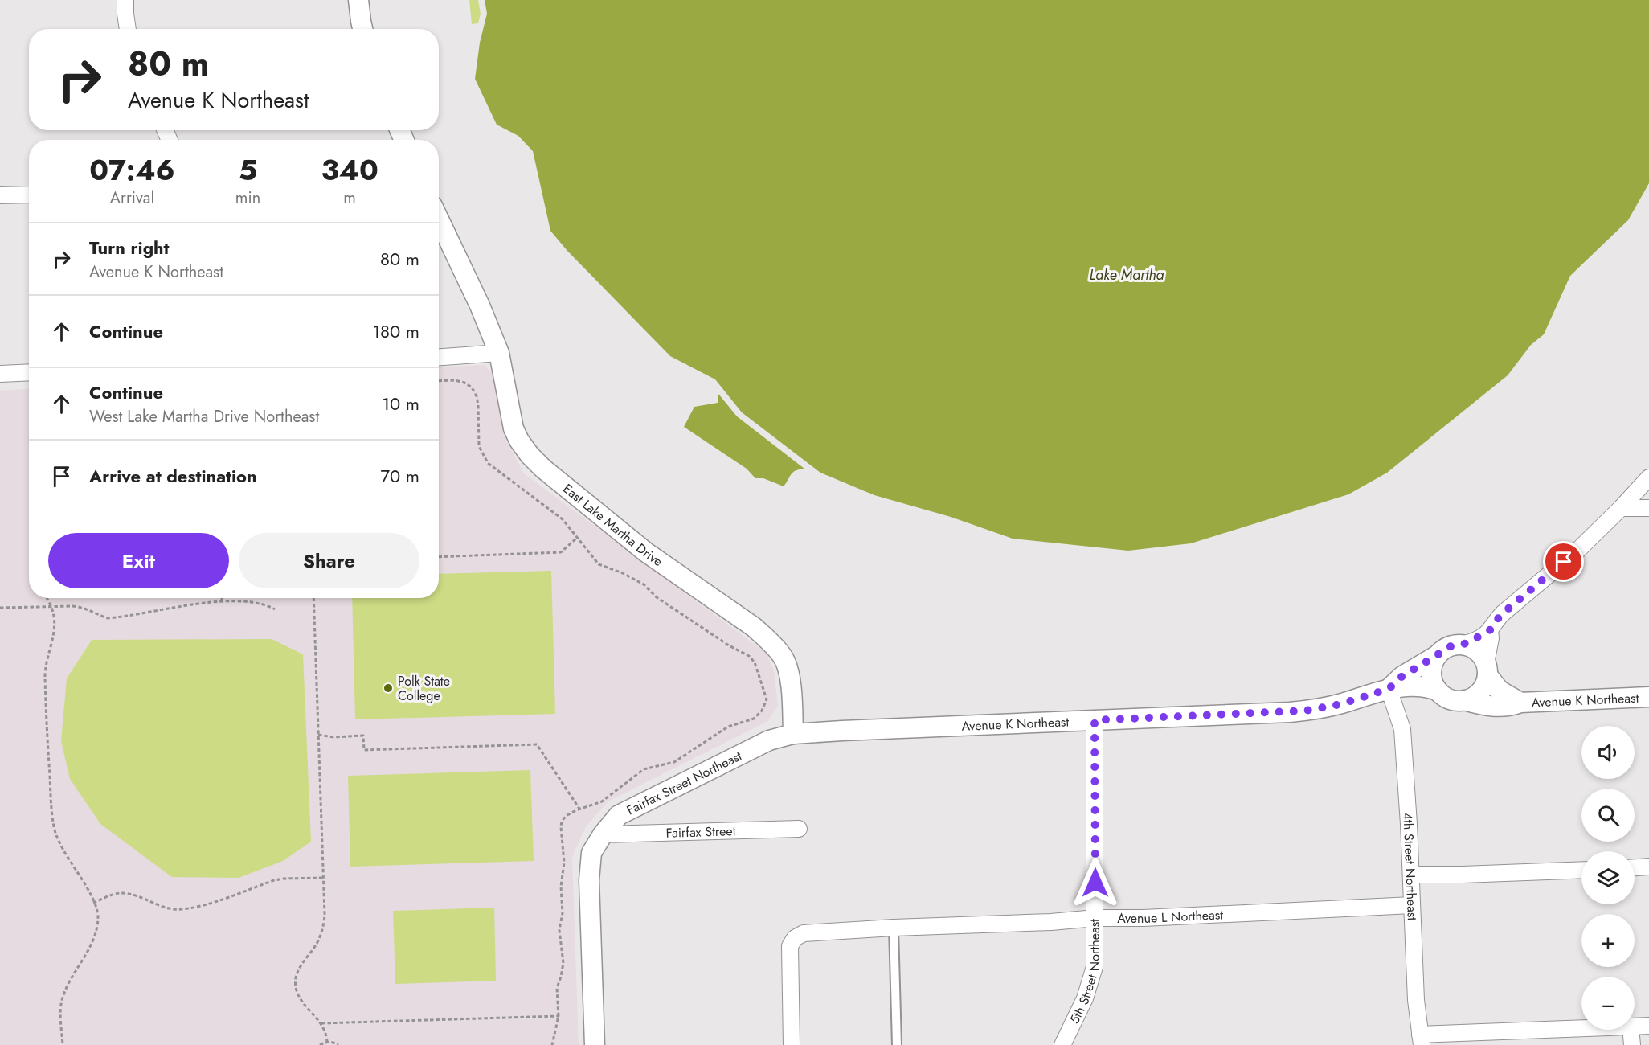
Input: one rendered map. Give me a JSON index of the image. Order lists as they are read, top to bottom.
{
  "streets": {
    "street": [
      "East Lake Martha Drive",
      "Avenue K Northeast",
      "Fairfax Street Northeast",
      "Fairfax Street",
      "4th Street Northeast",
      "Avenue L Northeast",
      "5th Street Northeast"
    ]
  },
  "crossings": [
    ["East Lake Martha Drive", "Fairfax Street Northeast"],
    ["Avenue K Northeast", "Fairfax Street Northeast"],
    ["Avenue K Northeast", "4th Street Northeast"],
    ["Avenue K Northeast", "5th Street Northeast"],
    ["Fairfax Street Northeast", "Fairfax Street"],
    ["4th Street Northeast", "Avenue L Northeast"],
    ["Avenue L Northeast", "5th Street Northeast"]
  ],
  "water": ["Lake Martha"],
  "places": ["Polk State College"],
  "page": {
    "turn": ["80 m", "Avenue K Northeast"],
    "eta": [
      "07:46",
      "Arrival",
      "5",
      "min",
      "340",
      "m"
    ],
    "list": [
      {
        "name": "Turn right",
        "note": "Avenue K Northeast",
        "value": "80 m"
      },
      {
        "name": "Continue",
        "value": "180 m"
      },
      {
        "name": "Continue",
        "note": "West Lake Martha Drive Northeast",
        "value": "10 m"
      },
      {
        "name": "Arrive at destination",
        "value": "70 m"
      }
    ],
    "buttons": ["Exit", "Share"],
    "map_buttons": ["+", "−"]
  }
}
